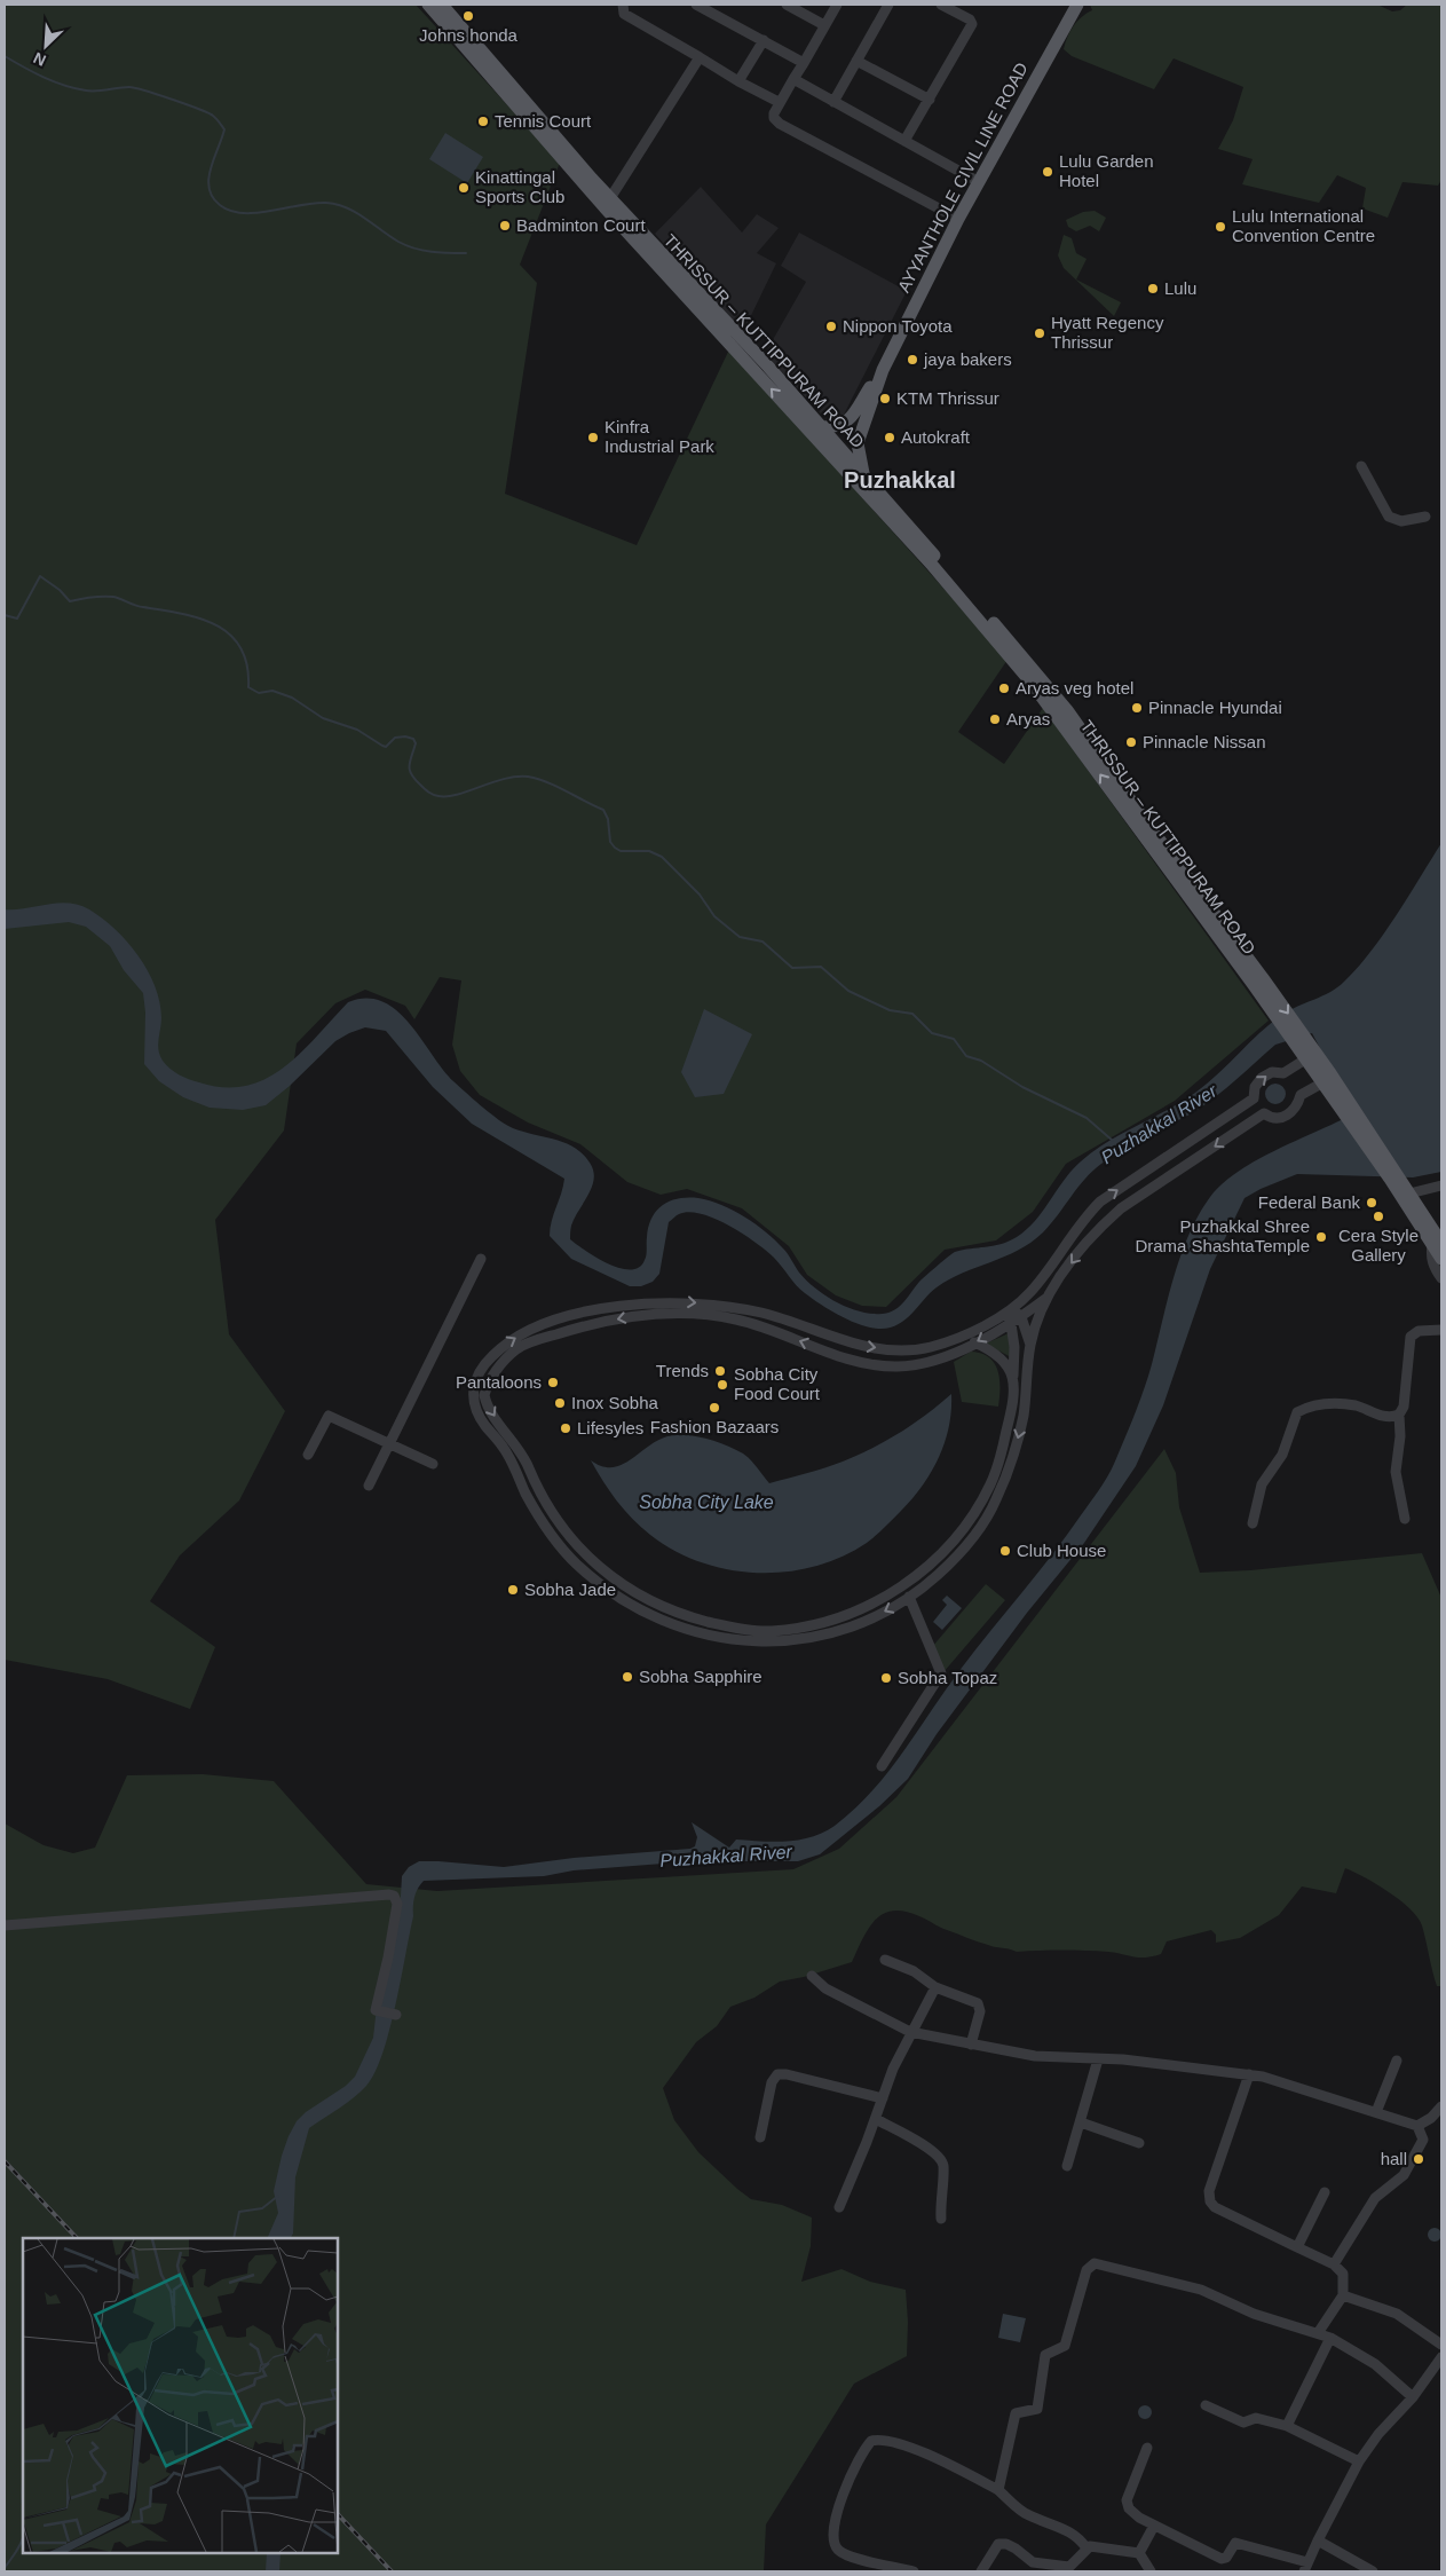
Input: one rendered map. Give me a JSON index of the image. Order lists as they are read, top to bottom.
{
  "streets": {
    "main road": ["AYYANTHOLE CIVIL LINE ROAD", "THRISSUR – KUTTIPPURAM ROAD"]
  },
  "crossings": [
    ["AYYANTHOLE CIVIL LINE ROAD", "THRISSUR – KUTTIPPURAM ROAD"]
  ],
  "districts": ["Puzhakkal"],
  "water": ["Puzhakkal River", "Sobha City Lake"],
  "places": [
    "Johns honda",
    "Tennis Court",
    "Lulu Garden Hotel",
    "Kinattingal Sports Club",
    "Badminton Court",
    "Lulu International Convention Centre",
    "Lulu",
    "Nippon Toyota",
    "Hyatt Regency Thrissur",
    "jaya bakers",
    "KTM Thrissur",
    "Kinfra Industrial Park",
    "Autokraft",
    "Aryas veg hotel",
    "Pinnacle Hyundai",
    "Aryas",
    "Pinnacle Nissan",
    "Federal Bank",
    "Cera Style Gallery",
    "Puzhakkal Shree Drama ShashtaTemple",
    "Trends",
    "Pantaloons",
    "Sobha City Food Court",
    "Inox Sobha",
    "Fashion Bazaars",
    "Lifesyles",
    "Club House",
    "Sobha Jade",
    "Sobha Sapphire",
    "Sobha Topaz",
    "hall"
  ],
  "north": "bottom left"
}
